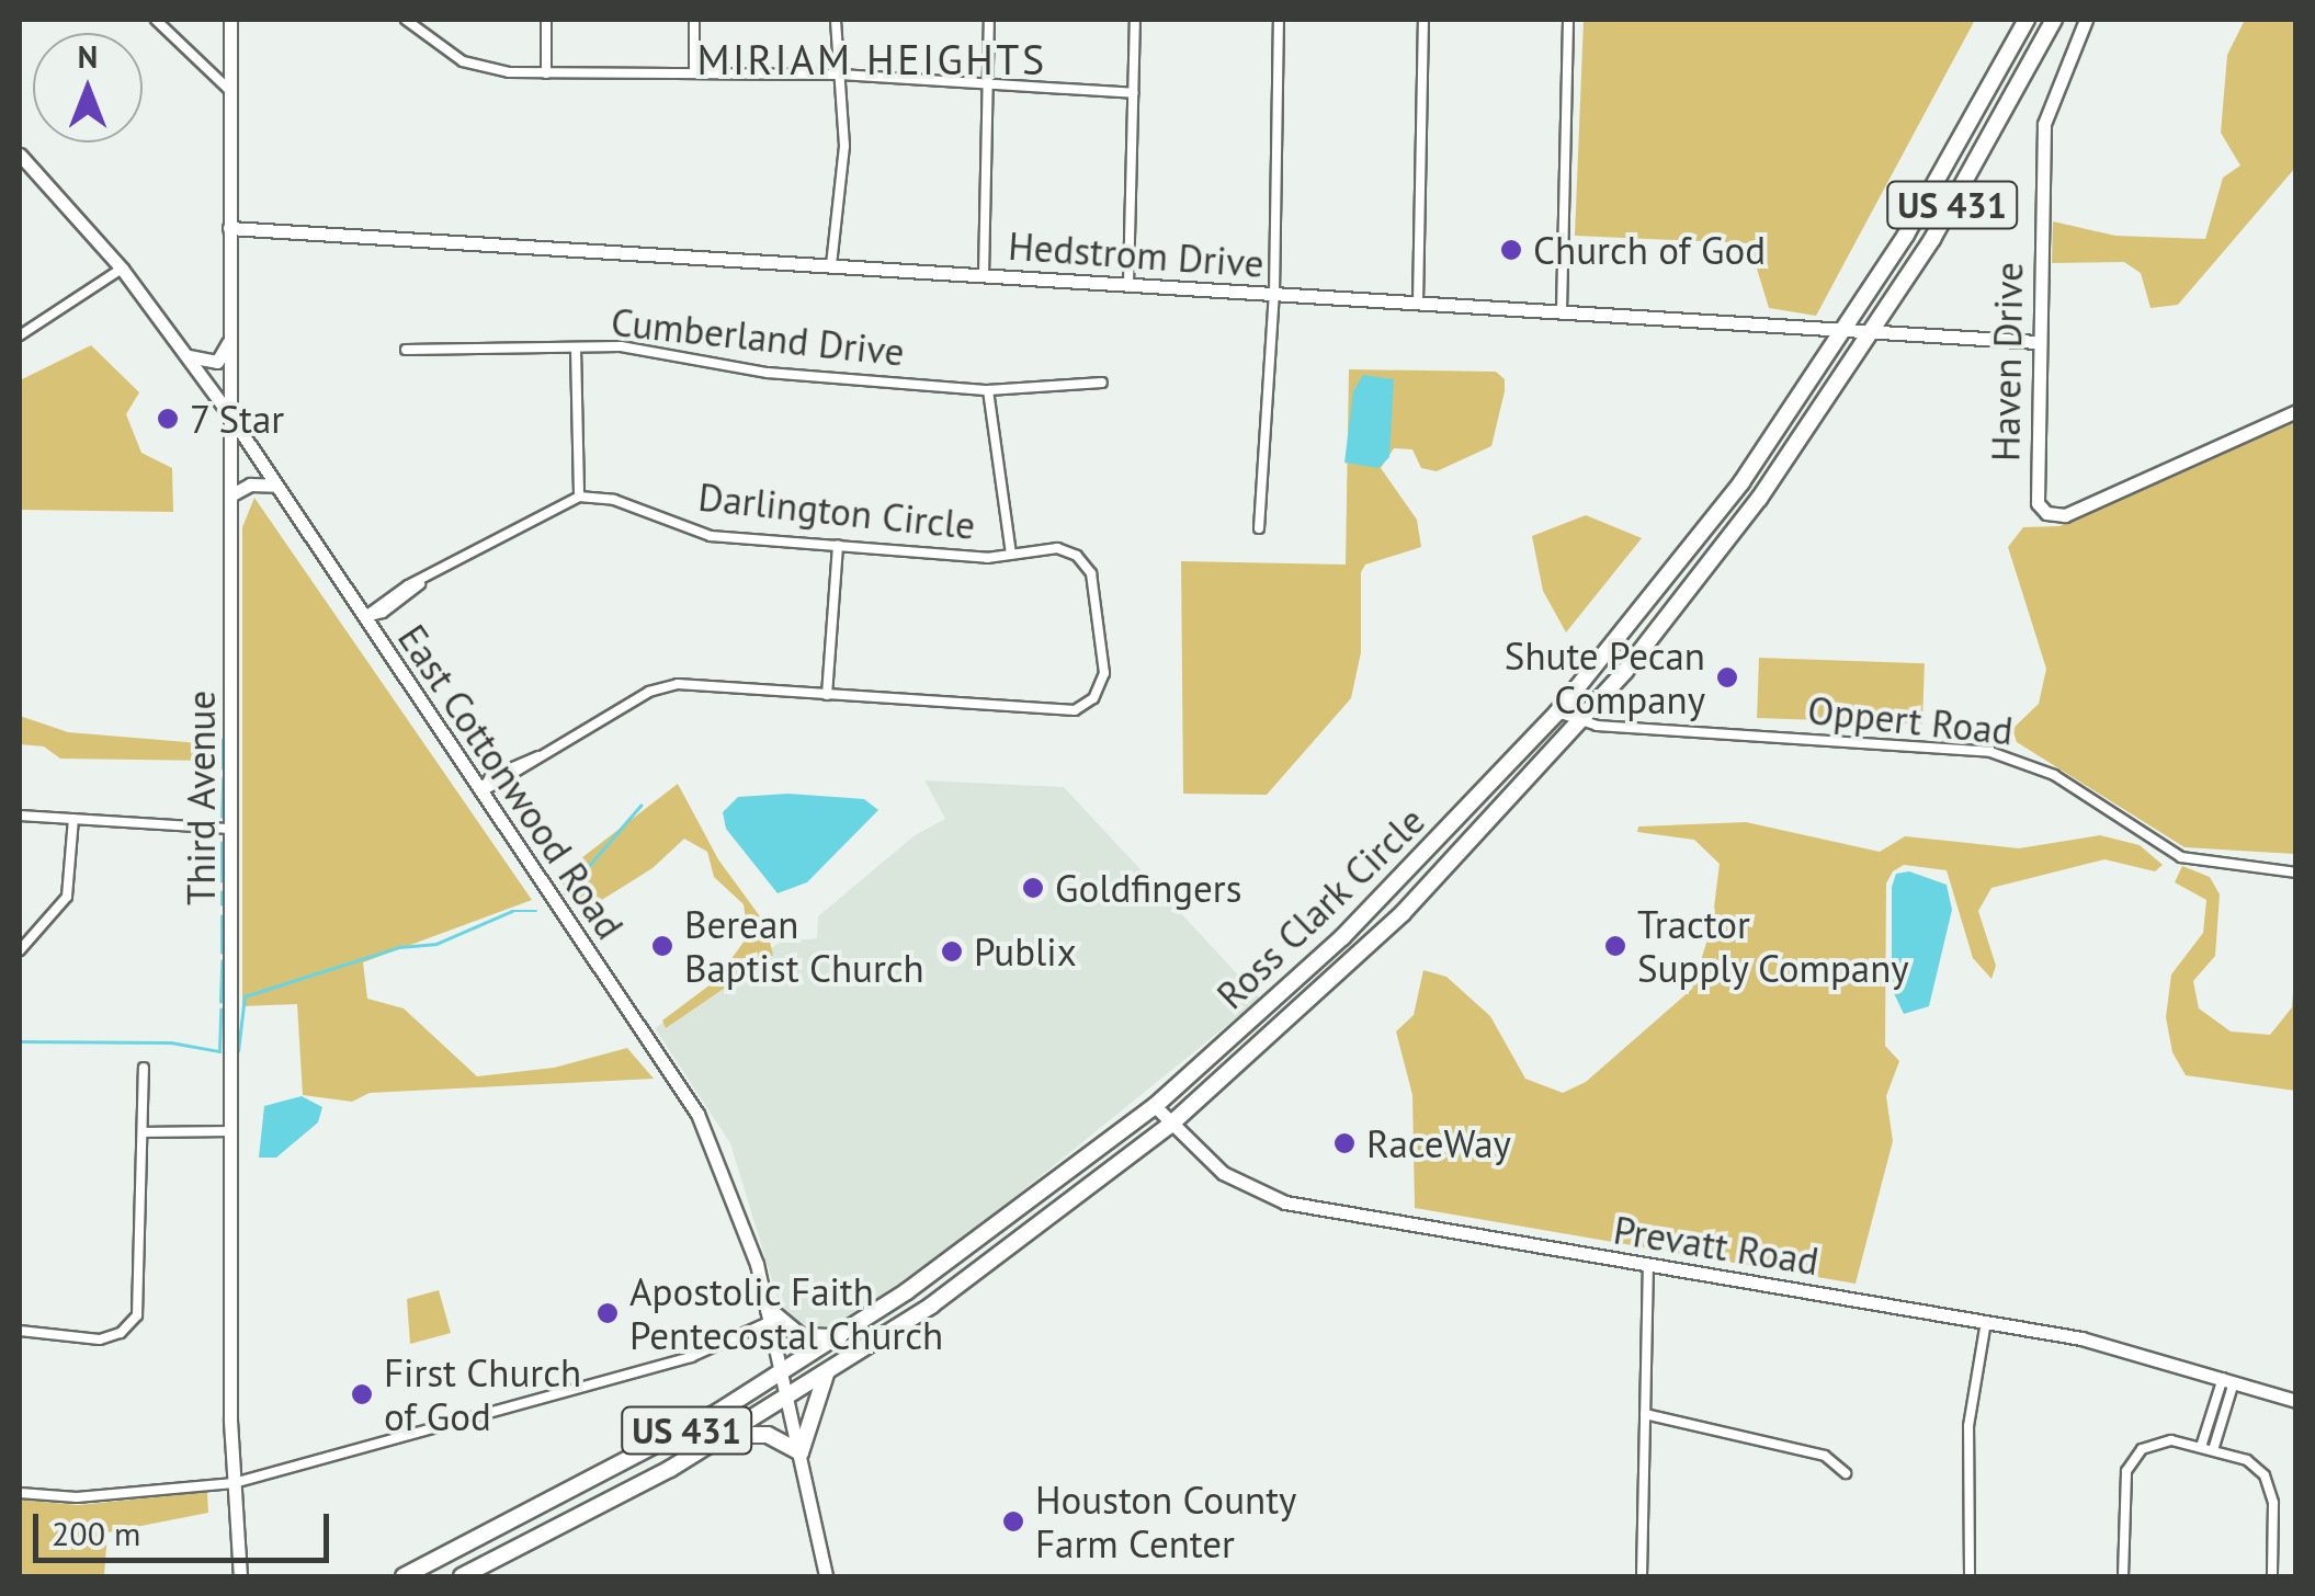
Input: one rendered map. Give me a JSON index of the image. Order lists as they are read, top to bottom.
{
  "streets": {
    "highway": ["US 431", "Ross Clark Circle"],
    "street": [
      "Hedstrom Drive",
      "Cumberland Drive",
      "Haven Drive",
      "Darlington Circle",
      "Oppert Road",
      "East Cottonwood Road",
      "Third Avenue",
      "Prevatt Road"
    ]
  },
  "crossings": [
    ["Hedstrom Drive", "Haven Drive"],
    ["Hedstrom Drive", "Third Avenue"],
    ["Hedstrom Drive", "Ross Clark Circle"],
    ["Oppert Road", "Ross Clark Circle"],
    ["East Cottonwood Road", "Third Avenue"],
    ["East Cottonwood Road", "Ross Clark Circle"],
    ["Ross Clark Circle", "Prevatt Road"]
  ],
  "districts": ["MIRIAM HEIGHTS"],
  "places": [
    "Church of God",
    "7 Star",
    "Shute Pecan Company",
    "Goldfingers",
    "Berean Baptist Church",
    "Tractor Supply Company",
    "Publix",
    "RaceWay",
    "Apostolic Faith Pentecostal Church",
    "First Church of God",
    "Houston County Farm Center"
  ],
  "scale_bar": "200 m",
  "north": "top"
}
